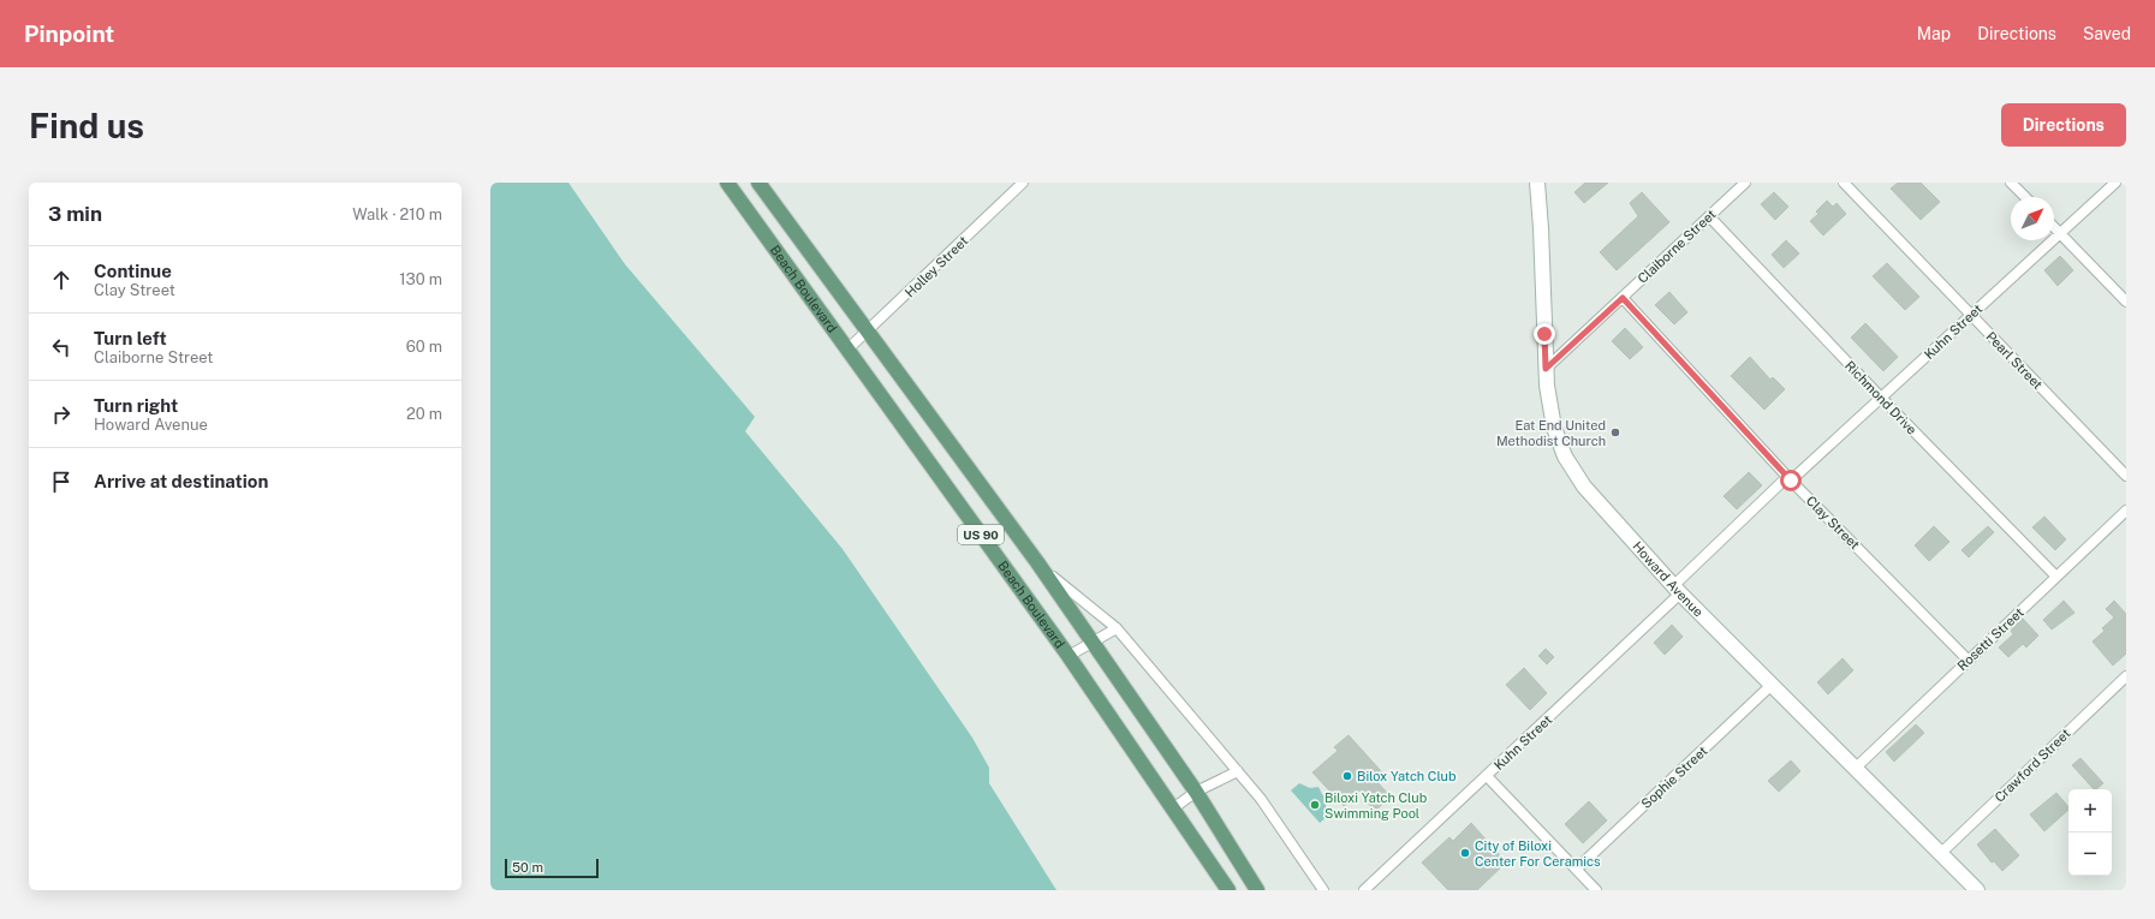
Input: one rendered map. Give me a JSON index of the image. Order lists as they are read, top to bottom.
{
  "streets": {
    "main road": ["Beach Boulevard", "US 90", "Howard Avenue"],
    "street": [
      "Claiborne Street",
      "Holley Street",
      "Kuhn Street",
      "Pearl Street",
      "Richmond Drive",
      "Clay Street",
      "Rosetti Street",
      "Crawford Street",
      "Sophie Street"
    ]
  },
  "crossings": [
    ["Claiborne Street", "Richmond Drive"],
    ["Claiborne Street", "Clay Street"],
    ["Claiborne Street", "Howard Avenue"],
    ["Holley Street", "Beach Boulevard"],
    ["Kuhn Street", "Pearl Street"],
    ["Kuhn Street", "Richmond Drive"],
    ["Kuhn Street", "Clay Street"],
    ["Kuhn Street", "Howard Avenue"],
    ["Richmond Drive", "Rosetti Street"],
    ["Clay Street", "Rosetti Street"],
    ["Howard Avenue", "Rosetti Street"],
    ["Howard Avenue", "Crawford Street"],
    ["Howard Avenue", "Sophie Street"]
  ],
  "places": [
    "Eat End United Methodist Church",
    "Bilox Yatch Club",
    "Biloxi Yatch Club Swimming Pool",
    "City of Biloxi Center For Ceramics"
  ],
  "scale_bar": "50 m",
  "north": "top right",
  "page": {
    "header": "Pinpoint",
    "nav": ["Map", "Directions", "Saved"],
    "buttons": "Directions",
    "title": "Find us",
    "heading": ["3 min", "Walk · 210 m"],
    "list": [
      ["Continue", "Clay Street", "130 m"],
      ["Turn left", "Claiborne Street", "60 m"],
      ["Turn right", "Howard Avenue", "20 m"],
      "Arrive at destination"
    ],
    "map_buttons": ["+", "−"],
    "scale": "50 m"
  }
}
